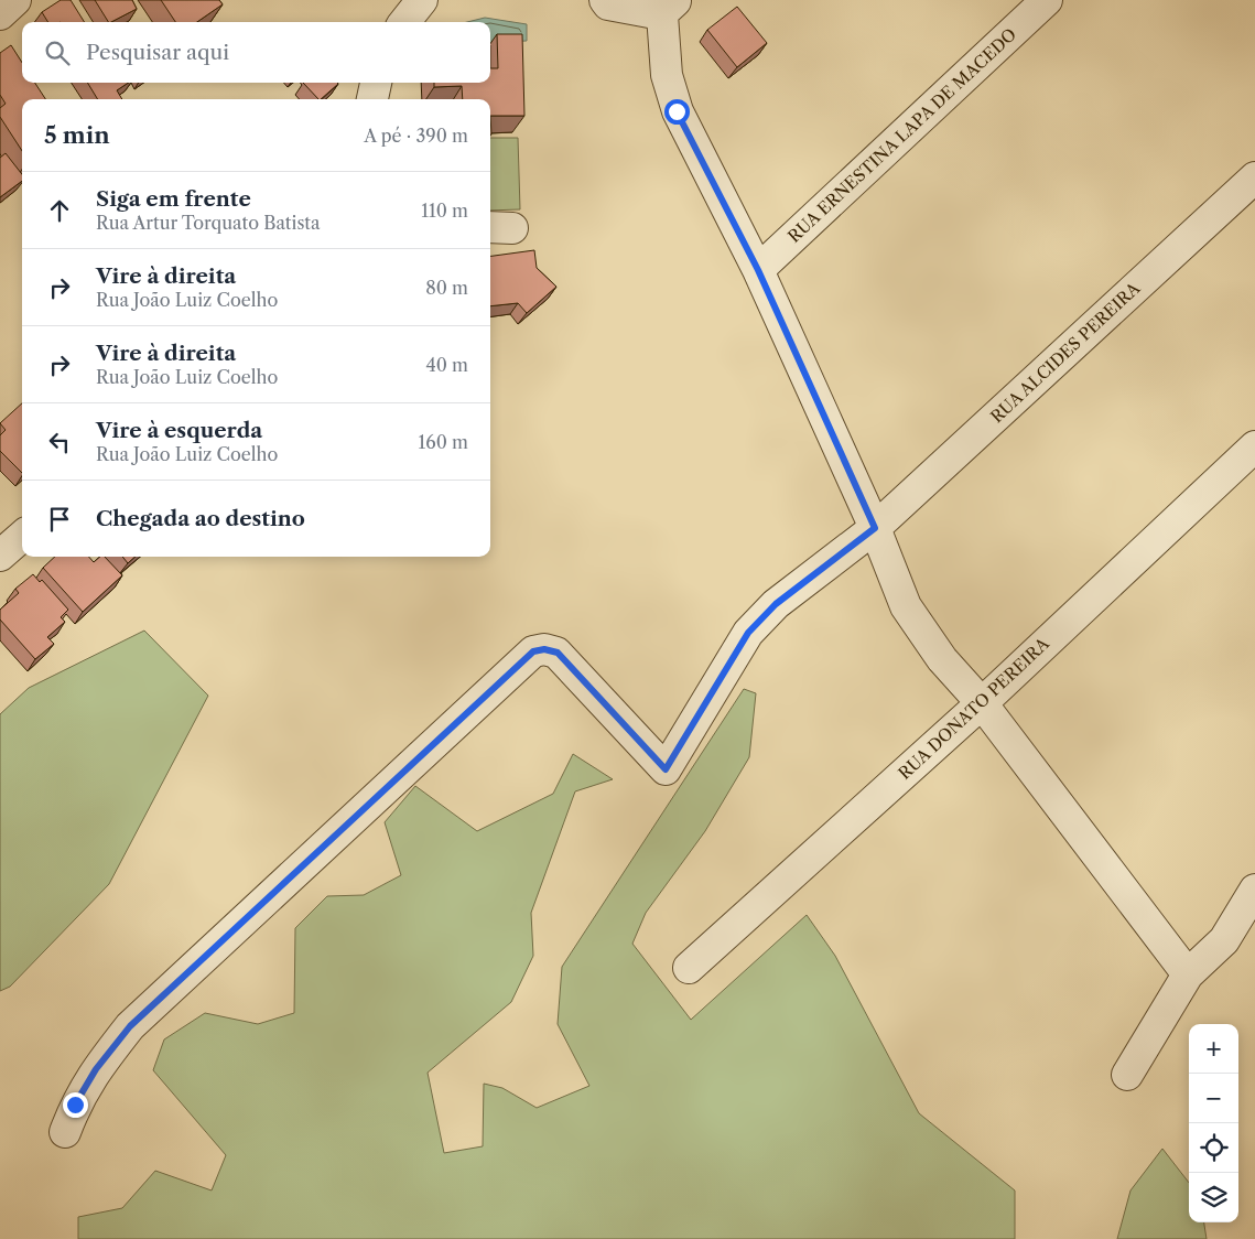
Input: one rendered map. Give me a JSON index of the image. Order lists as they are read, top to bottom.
{
  "streets": {
    "street": ["RUA ERNESTINA LAPA DE MACEDO", "RUA ALCIDES PEREIRA", "RUA DONATO PEREIRA"]
  },
  "page": {
    "search": "Pesquisar aqui",
    "heading": ["5 min", "A pé · 390 m"],
    "list": [
      ["Siga em frente", "Rua Artur Torquato Batista", "110 m"],
      ["Vire à direita", "Rua João Luiz Coelho", "80 m"],
      ["Vire à direita", "Rua João Luiz Coelho", "40 m"],
      ["Vire à esquerda", "Rua João Luiz Coelho", "160 m"],
      "Chegada ao destino"
    ],
    "map_buttons": ["+", "−"]
  }
}
